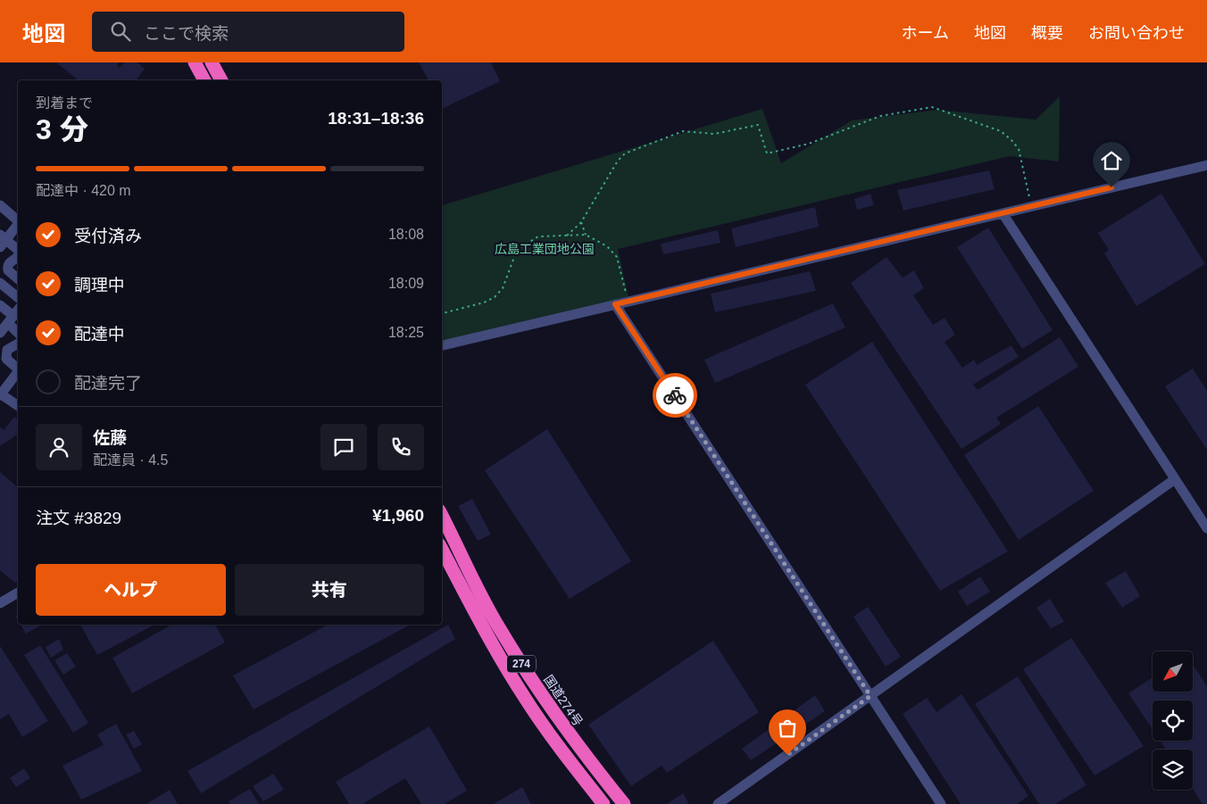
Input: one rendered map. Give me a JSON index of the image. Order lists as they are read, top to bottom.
{
  "streets": {
    "highway": ["274", "国道274号"]
  },
  "parks": ["広島工業団地公園"],
  "north": "bottom left",
  "page": {
    "header": "地図",
    "search": "ここで検索",
    "nav": [
      "ホーム",
      "地図",
      "概要",
      "お問い合わせ"
    ],
    "heading": ["3 分", "到着まで", "18:31–18:36"],
    "panel": [
      "佐藤",
      "配達員 · 4.5",
      "注文 #3829",
      "¥1,960"
    ],
    "bar": "配達中 · 420 m",
    "list": [
      ["受付済み", "18:08"],
      ["調理中", "18:09"],
      ["配達中", "18:25"],
      "配達完了"
    ],
    "buttons": ["ヘルプ", "共有"]
  }
}
